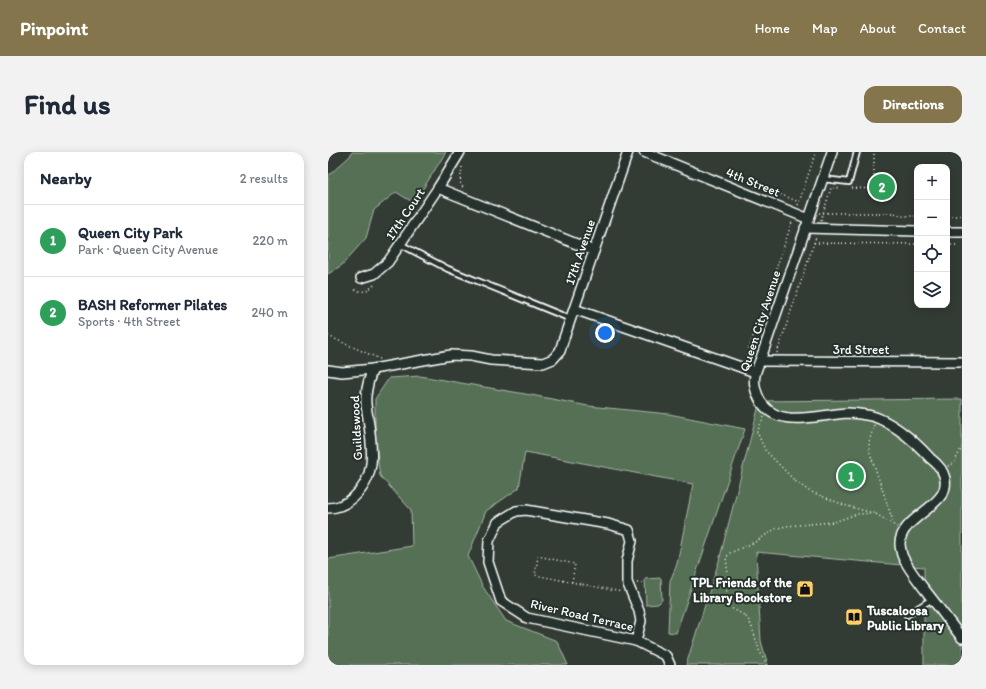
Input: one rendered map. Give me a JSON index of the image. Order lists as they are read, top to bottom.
{
  "streets": {
    "street": [
      "4th Street",
      "17th Court",
      "17th Avenue",
      "Queen City Avenue",
      "3rd Street",
      "Guildswood",
      "River Road Terrace"
    ]
  },
  "crossings": [
    ["4th Street", "Queen City Avenue"],
    ["Queen City Avenue", "3rd Street"]
  ],
  "places": {
    "shop": ["TPL Friends of the Library Bookstore"],
    "library": ["Tuscaloosa Public Library"]
  },
  "page": {
    "header": "Pinpoint",
    "nav": [
      "Home",
      "Map",
      "About",
      "Contact"
    ],
    "buttons": "Directions",
    "title": "Find us",
    "heading": ["Nearby", "2 results"],
    "map_buttons": ["+", "−"],
    "pins": ["2", "1"],
    "list": [
      {
        "mark": "1",
        "name": "Queen City Park",
        "note": "Park · Queen City Avenue",
        "value": "220 m"
      },
      {
        "mark": "2",
        "name": "BASH Reformer Pilates",
        "note": "Sports · 4th Street",
        "value": "240 m"
      }
    ]
  }
}
